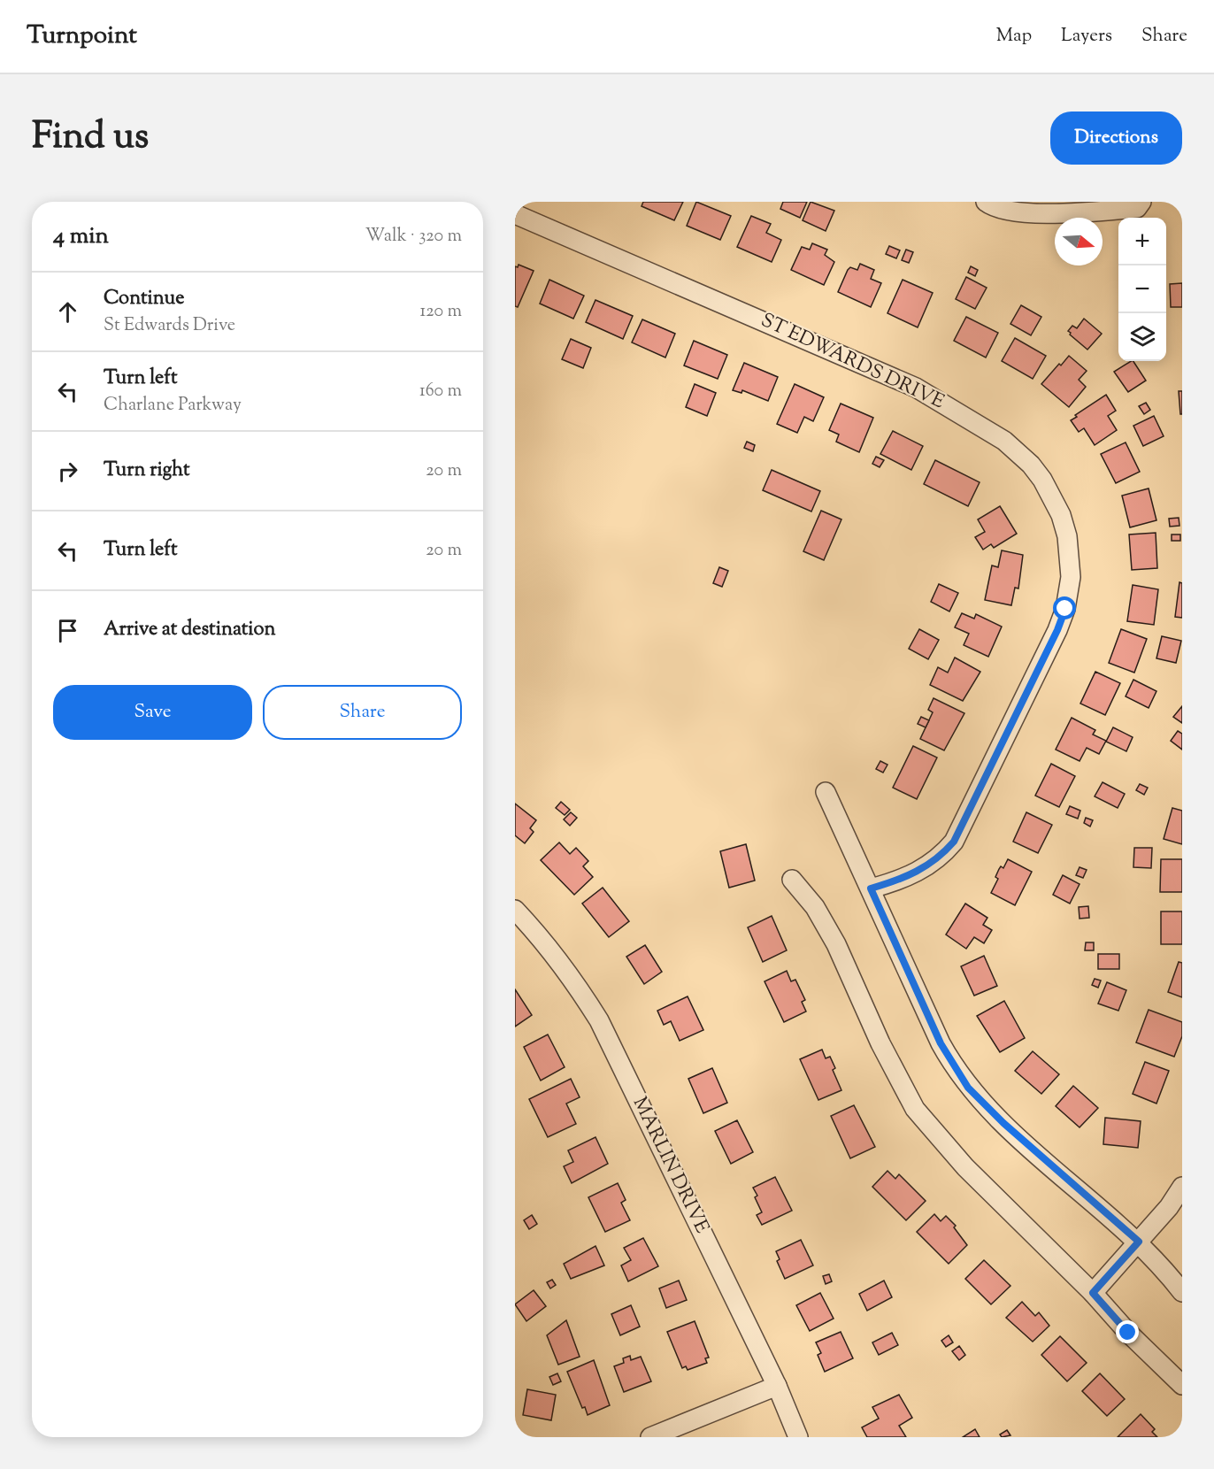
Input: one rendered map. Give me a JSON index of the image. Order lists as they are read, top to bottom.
{
  "streets": {
    "street": ["ST EDWARDS DRIVE", "MARLIN DRIVE"]
  },
  "north": "right",
  "page": {
    "header": "Turnpoint",
    "nav": ["Map", "Layers", "Share"],
    "title": "Find us",
    "buttons": [
      "Directions",
      ["Save", "Share"]
    ],
    "heading": ["4 min", "Walk · 320 m"],
    "map_buttons": ["+", "−"],
    "list": [
      ["Continue", "St Edwards Drive", "120 m"],
      ["Turn left", "Charlane Parkway", "160 m"],
      ["Turn right", "20 m"],
      ["Turn left", "20 m"],
      "Arrive at destination"
    ]
  }
}
